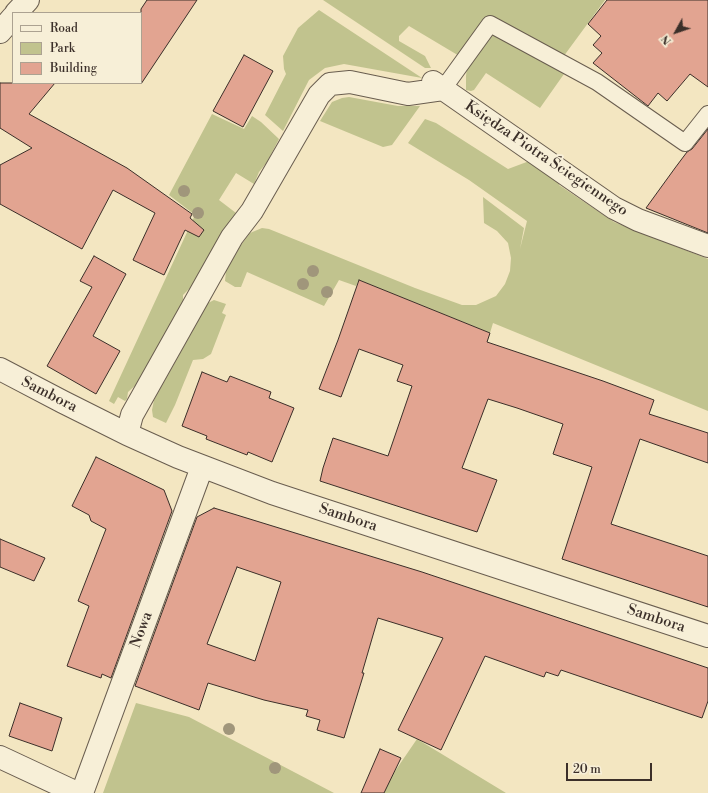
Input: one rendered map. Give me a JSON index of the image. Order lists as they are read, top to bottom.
{
  "streets": {
    "street": ["Księdza Piotra Ściegiennego", "Sambora", "Nowa"]
  },
  "crossings": [
    ["Sambora", "Nowa"]
  ],
  "legend": ["Road", "Park", "Building"],
  "scale_bar": "20 m",
  "north": "bottom left"
}
